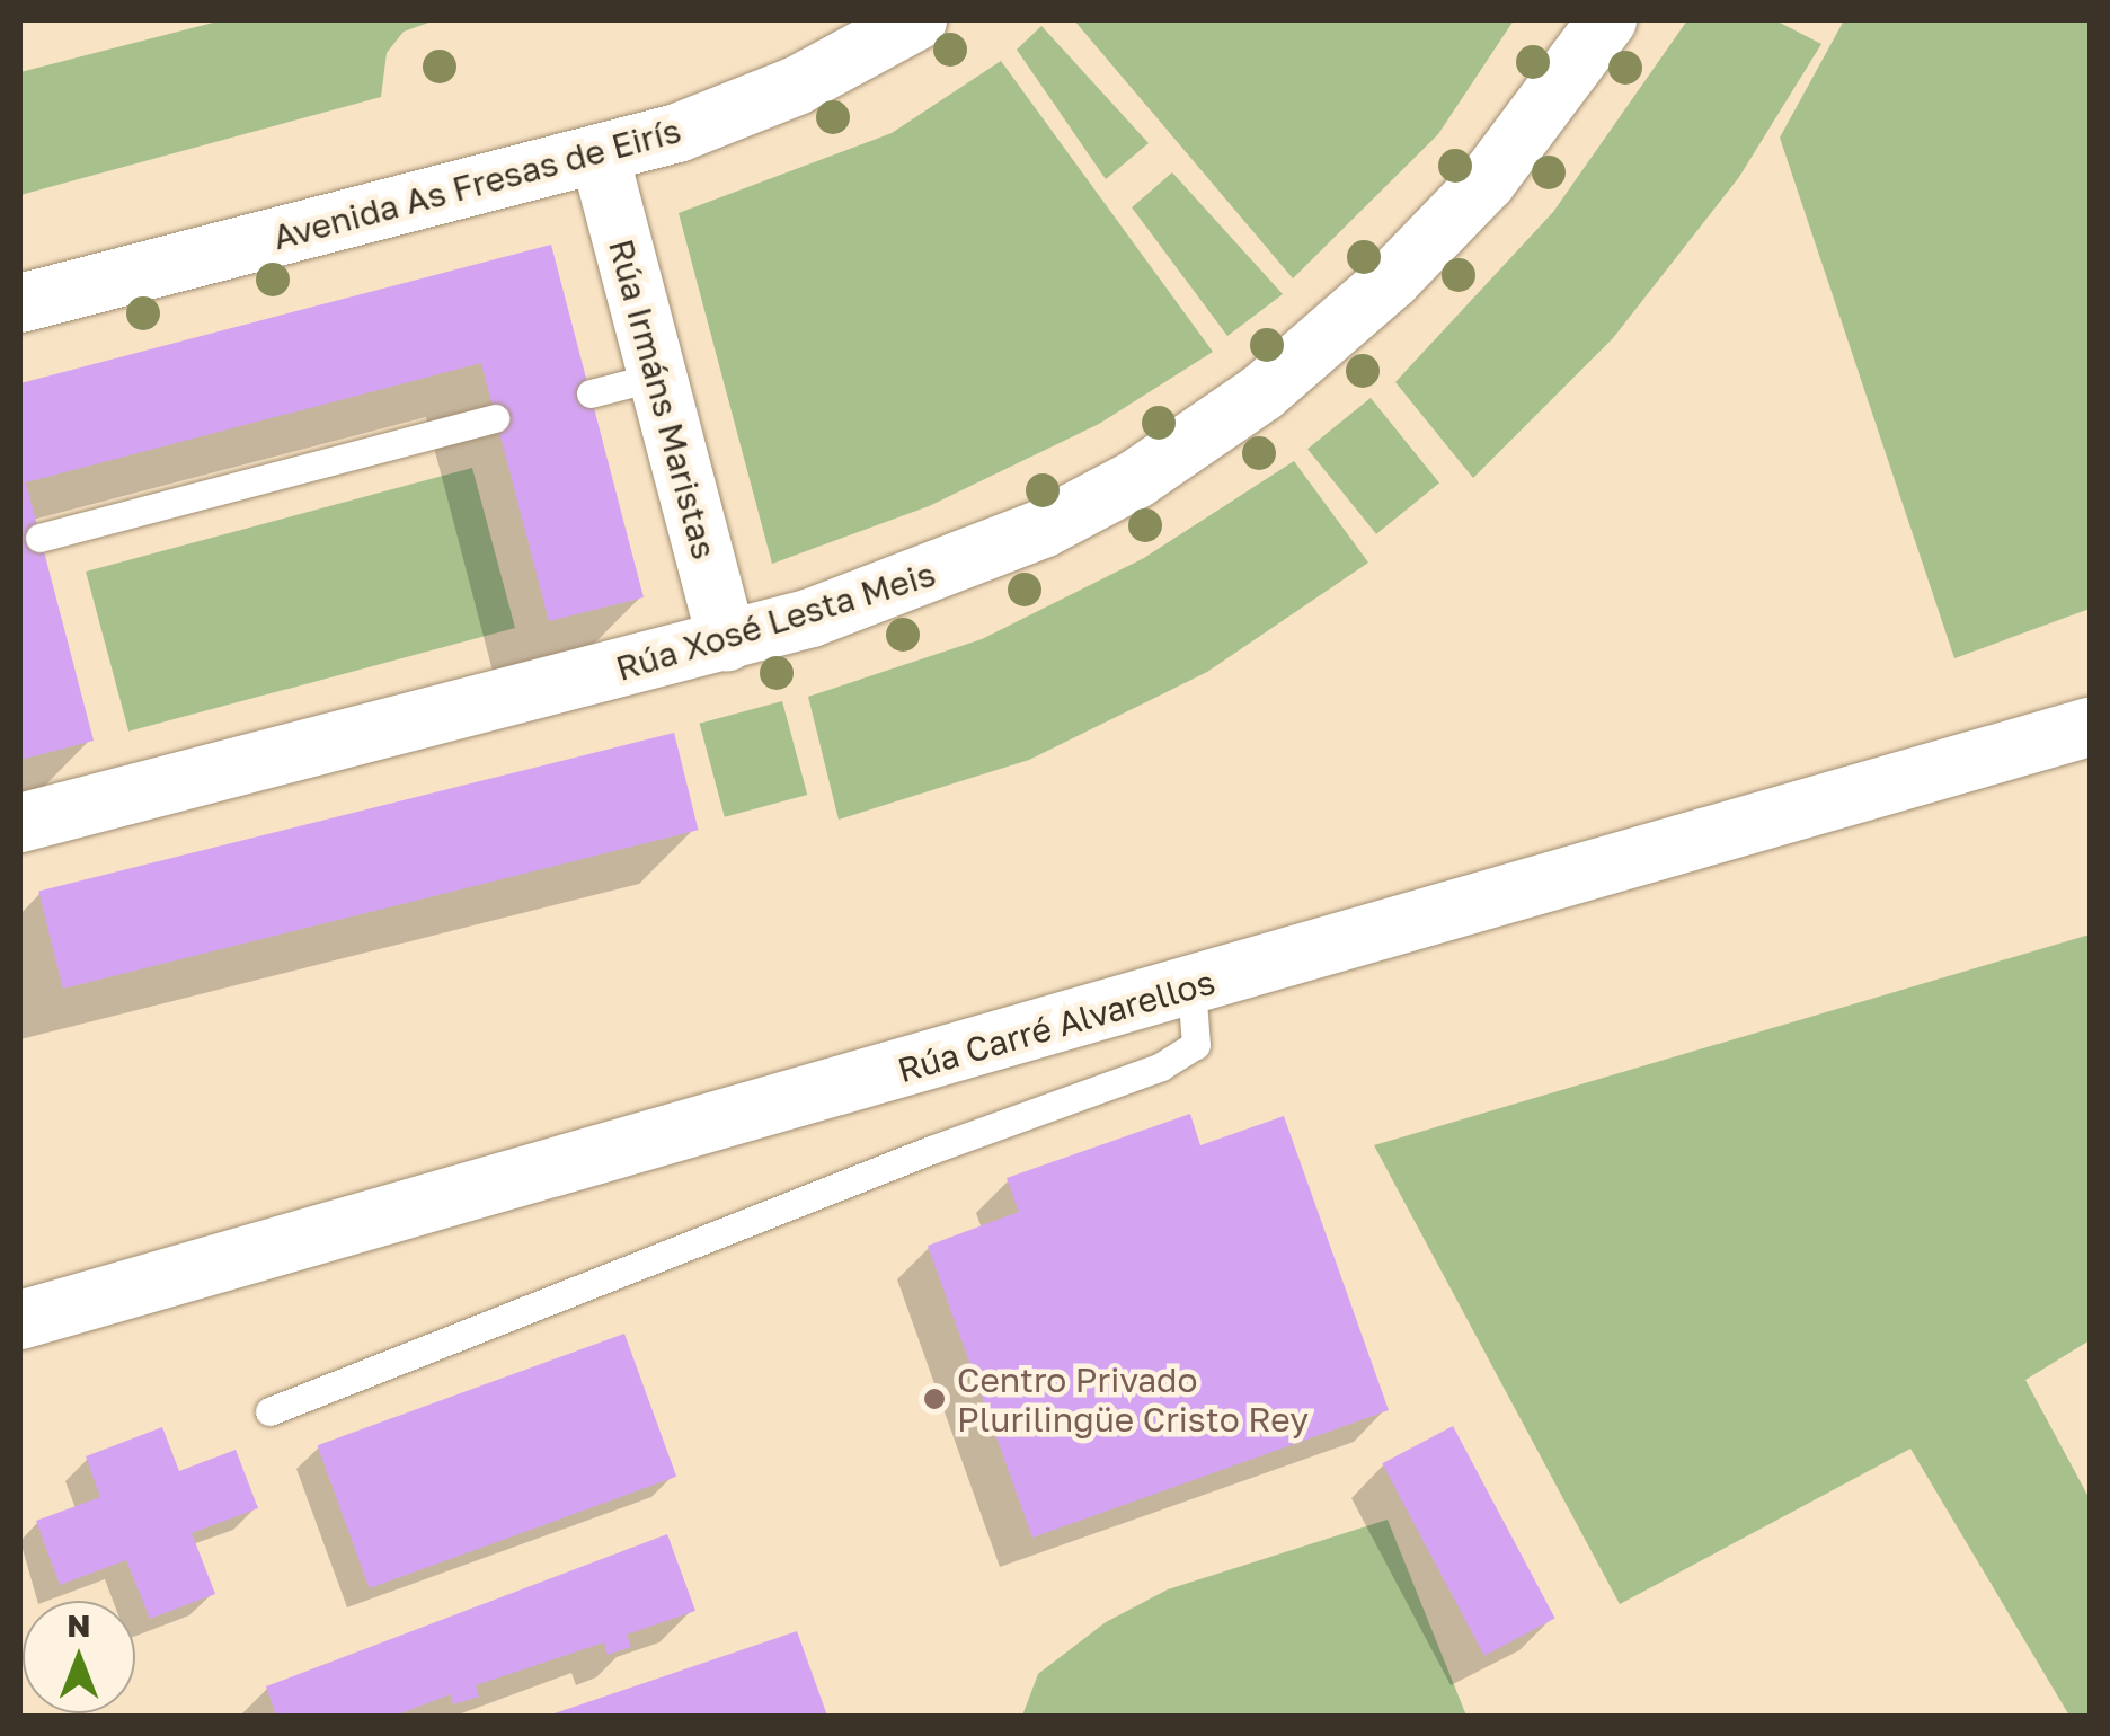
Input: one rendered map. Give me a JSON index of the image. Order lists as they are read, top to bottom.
{
  "streets": {
    "street": [
      "Avenida As Fresas de Eirís",
      "Rúa Irmáns Maristas",
      "Rúa Xosé Lesta Meis",
      "Rúa Carré Alvarellos"
    ]
  },
  "crossings": [
    ["Avenida As Fresas de Eirís", "Rúa Irmáns Maristas"],
    ["Rúa Irmáns Maristas", "Rúa Xosé Lesta Meis"]
  ],
  "places": ["Centro Privado Plurilingüe Cristo Rey"],
  "north": "top"
}
